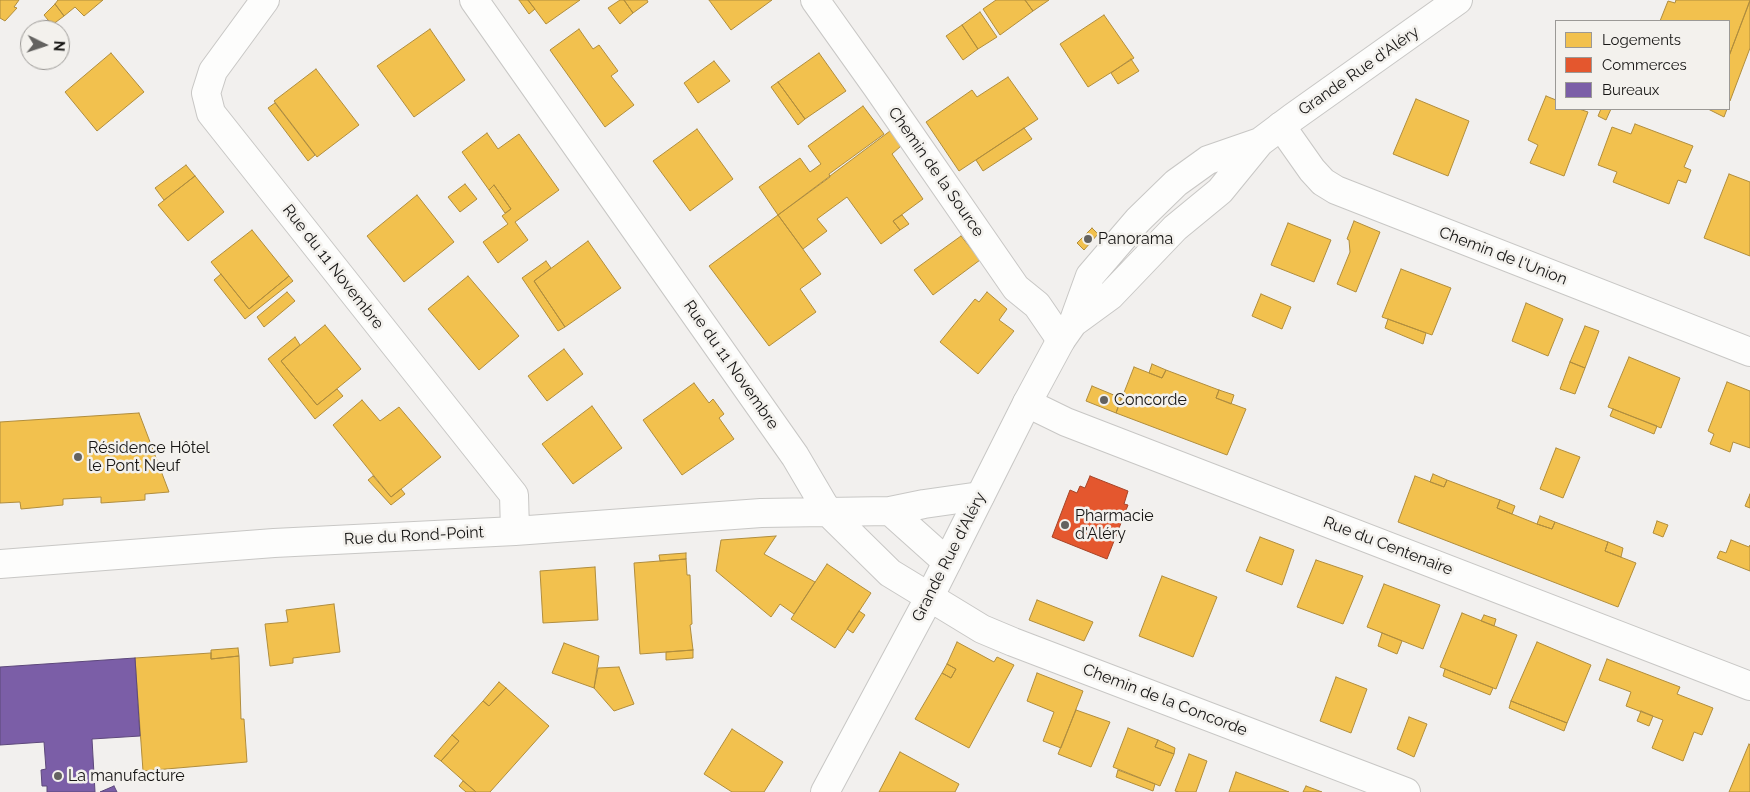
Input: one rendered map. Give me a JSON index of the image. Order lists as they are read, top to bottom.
{
  "streets": {
    "street": [
      "Grande Rue d'Aléry",
      "Chemin de la Source",
      "Chemin de l'Union",
      "Rue du 11 Novembre",
      "Rue du Rond-Point",
      "Rue du Centenaire",
      "Chemin de la Concorde"
    ]
  },
  "crossings": [
    ["Grande Rue d'Aléry", "Chemin de la Source"],
    ["Grande Rue d'Aléry", "Chemin de l'Union"],
    ["Grande Rue d'Aléry", "Rue du Rond-Point"],
    ["Grande Rue d'Aléry", "Rue du Centenaire"],
    ["Grande Rue d'Aléry", "Chemin de la Concorde"],
    ["Rue du 11 Novembre", "Rue du Rond-Point"]
  ],
  "places": [
    "Panorama",
    "Concorde",
    "Résidence Hôtel le Pont Neuf",
    "Pharmacie d'Aléry",
    "La manufacture"
  ],
  "legend": ["Logements", "Commerces", "Bureaux"],
  "north": "right"
}
